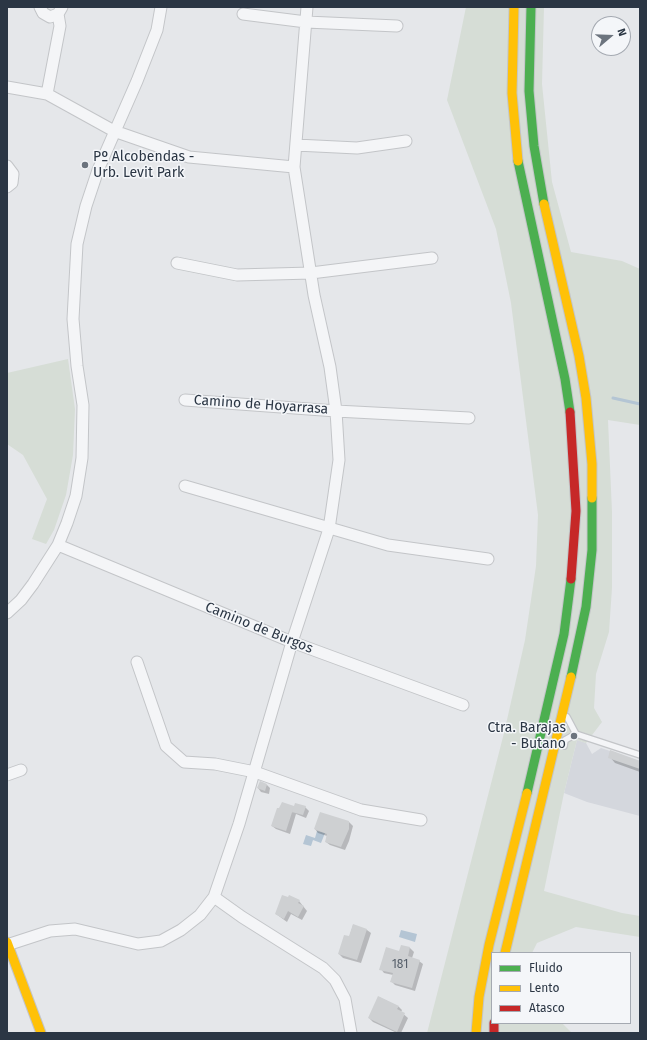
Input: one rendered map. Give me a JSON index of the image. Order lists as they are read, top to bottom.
{
  "streets": {
    "street": ["Camino de Hoyarrasa", "Camino de Burgos"]
  },
  "crossings": [
    ["Camino de Hoyarrasa", "Camino de Burgos"]
  ],
  "places": ["Pº Alcobendas - Urb. Levit Park", "Ctra. Barajas - Butano"],
  "house_numbers": ["181"],
  "legend": ["Fluido", "Lento", "Atasco"],
  "north": "right"
}
